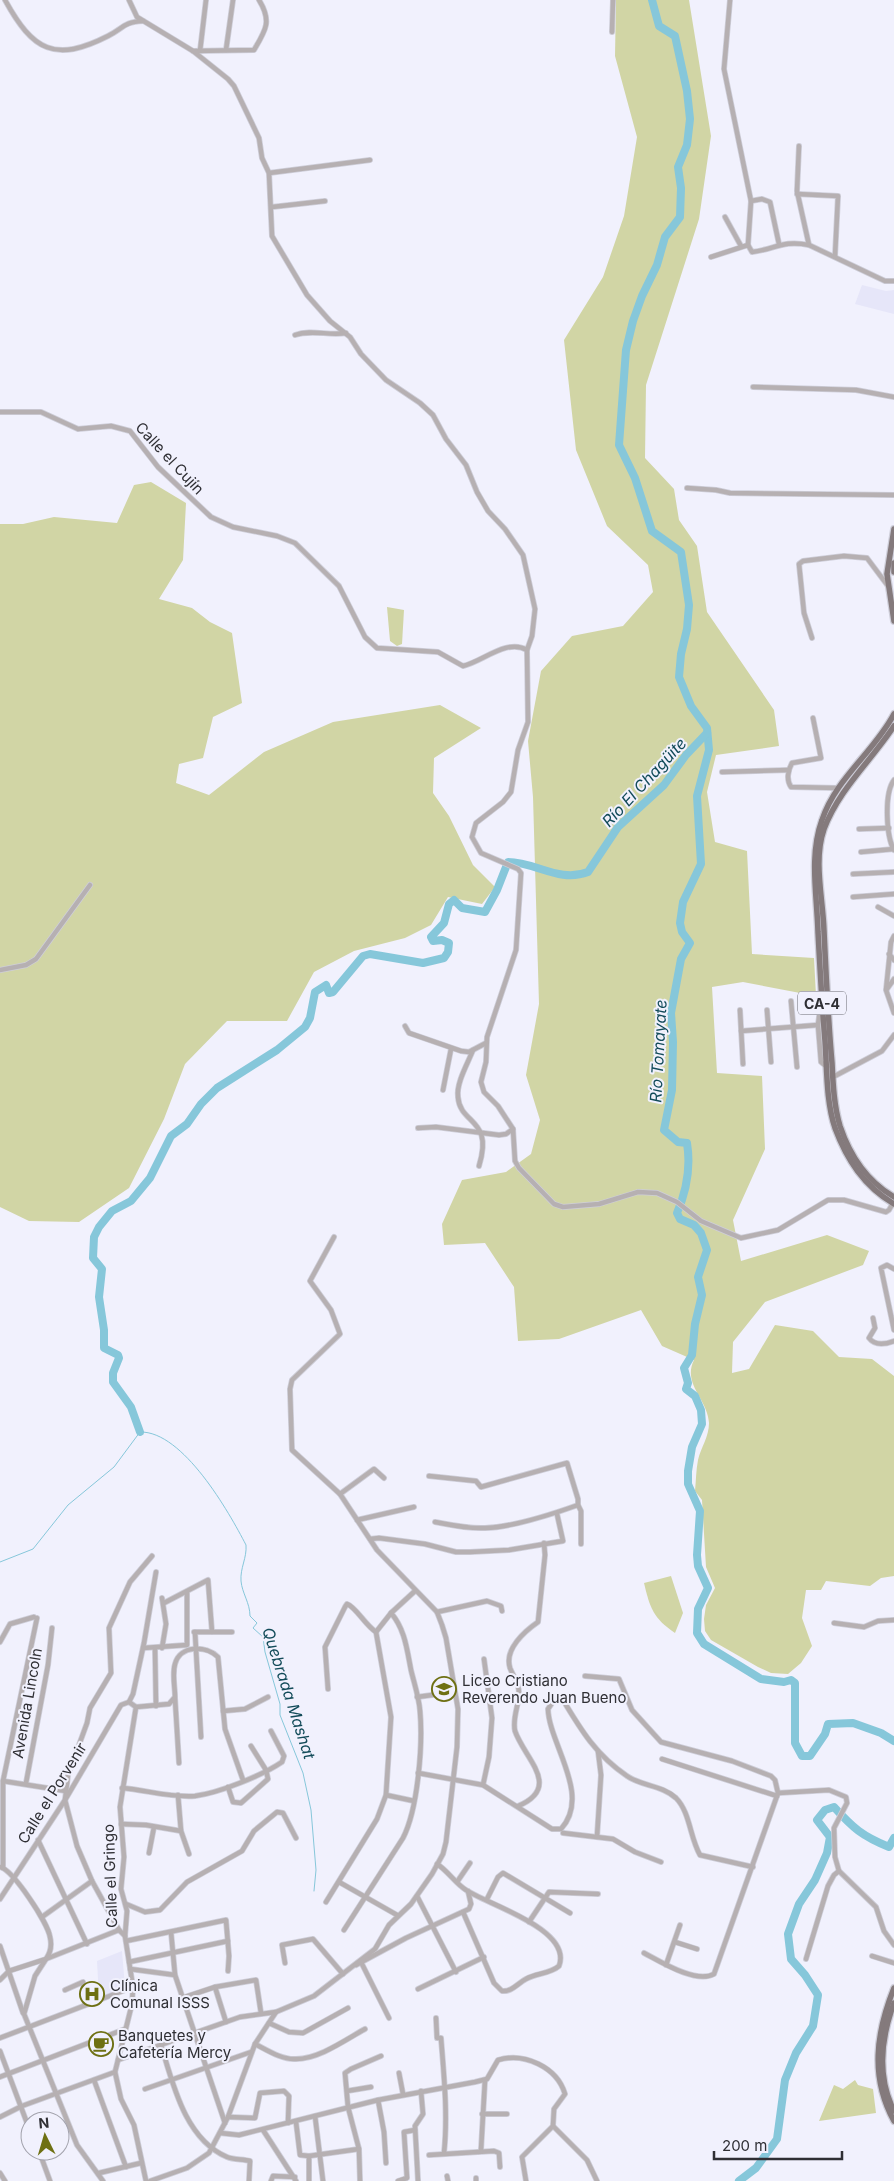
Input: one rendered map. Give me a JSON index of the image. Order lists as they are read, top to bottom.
{
  "streets": {
    "main road": ["CA-4"],
    "street": [
      "Calle el Cujín",
      "Avenida Lincoln",
      "Calle el Porvenir",
      "Calle el Gringo"
    ]
  },
  "water": ["Río El Chagüite", "Río Tomayate", "Quebrada Mashat"],
  "places": {
    "school or university": ["Liceo Cristiano Reverendo Juan Bueno"],
    "hospital": ["Clínica Comunal ISSS"],
    "cafe": ["Banquetes y Cafetería Mercy"]
  },
  "scale_bar": "200 m",
  "north": "top"
}
